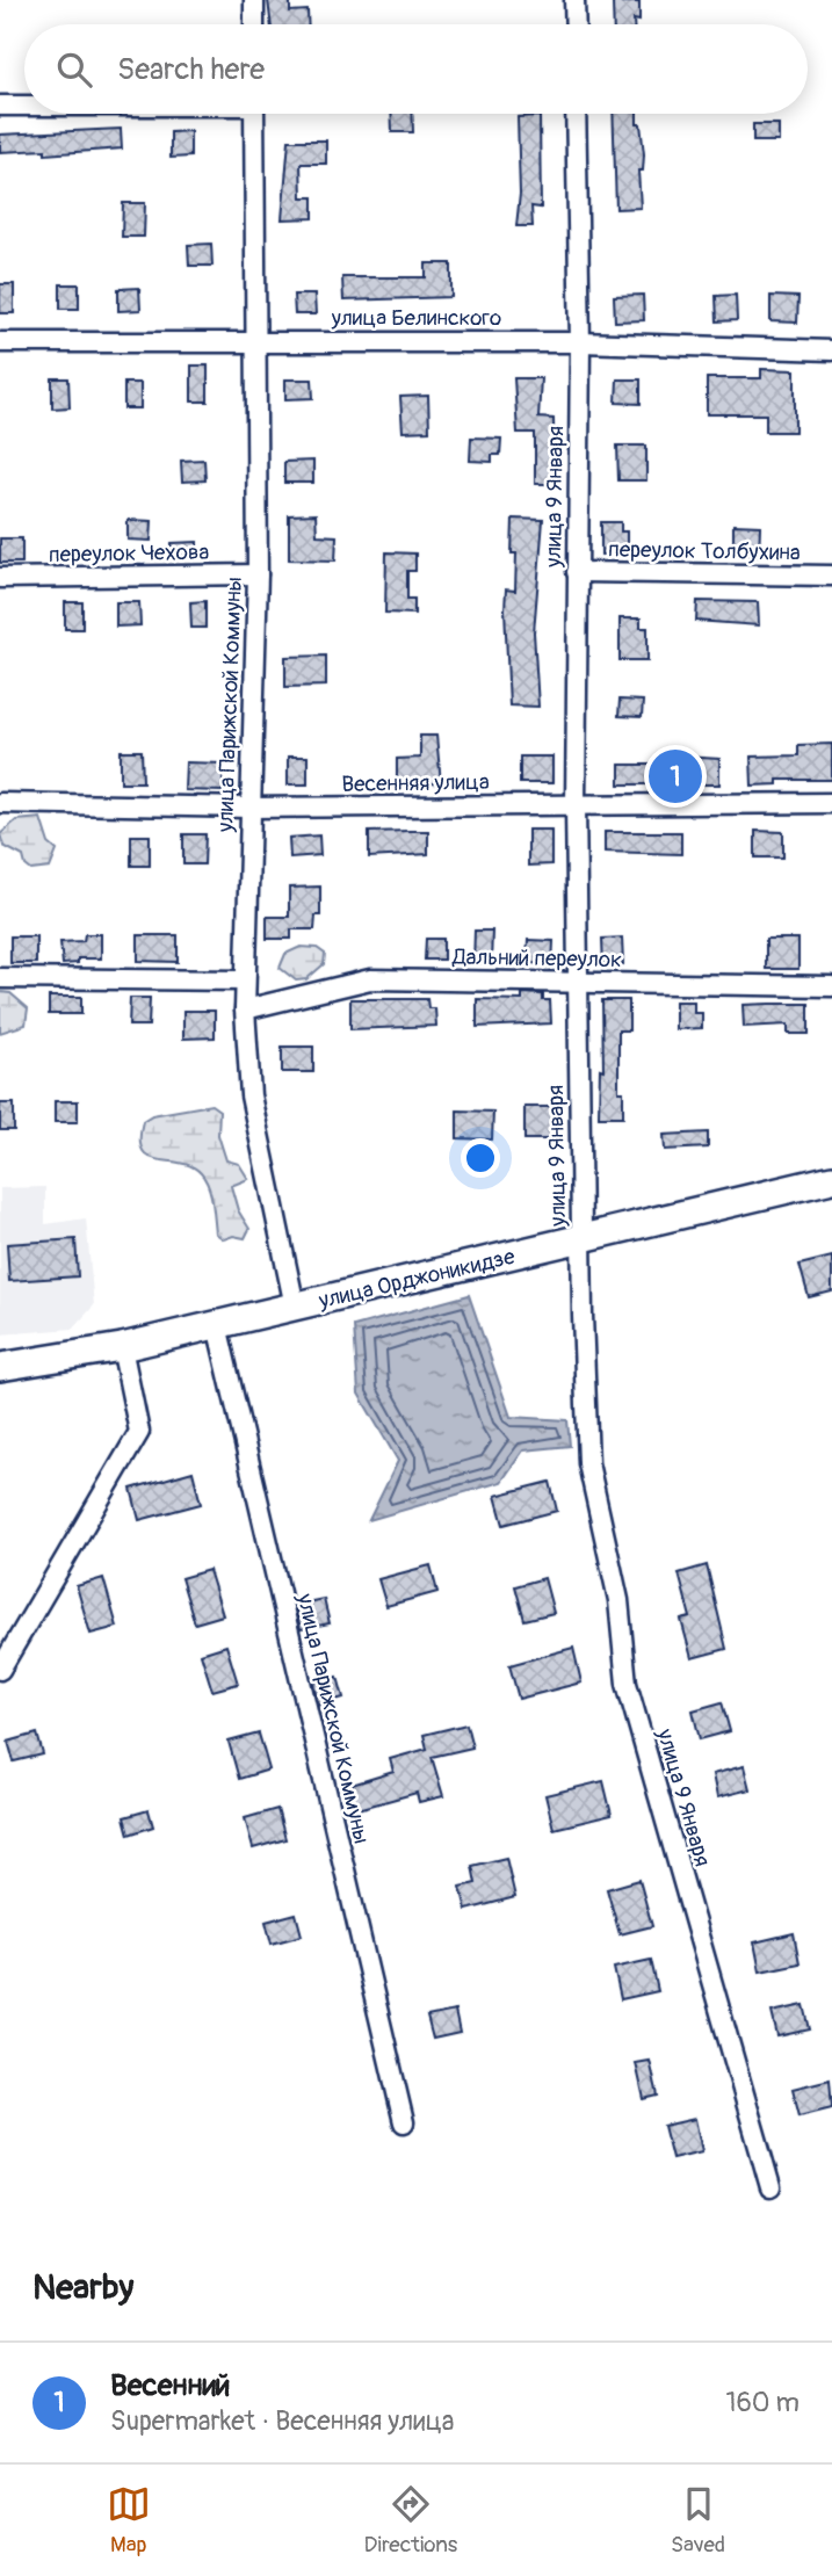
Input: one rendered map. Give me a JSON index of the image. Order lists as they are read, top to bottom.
{
  "streets": {
    "main road": ["улица Орджоникидзе"],
    "street": [
      "улица Белинского",
      "улица 9 Января",
      "переулок Толбухина",
      "переулок Чехова",
      "улица Парижской Коммуны",
      "Весенняя улица",
      "Дальний переулок"
    ]
  },
  "crossings": [
    ["улица Белинского", "улица 9 Января"],
    ["улица Белинского", "улица Парижской Коммуны"],
    ["улица 9 Января", "переулок Толбухина"],
    ["улица 9 Января", "Весенняя улица"],
    ["улица 9 Января", "Дальний переулок"],
    ["улица 9 Января", "улица Орджоникидзе"],
    ["переулок Чехова", "улица Парижской Коммуны"],
    ["улица Парижской Коммуны", "Весенняя улица"],
    ["улица Парижской Коммуны", "Дальний переулок"],
    ["улица Парижской Коммуны", "улица Орджоникидзе"]
  ],
  "page": {
    "search": "Search here",
    "pins": "1",
    "heading": "Nearby",
    "list": [
      {
        "mark": "1",
        "name": "Весенний",
        "note": "Supermarket · Весенняя улица",
        "value": "160 m"
      }
    ],
    "nav": ["Map", "Directions", "Saved"]
  }
}
